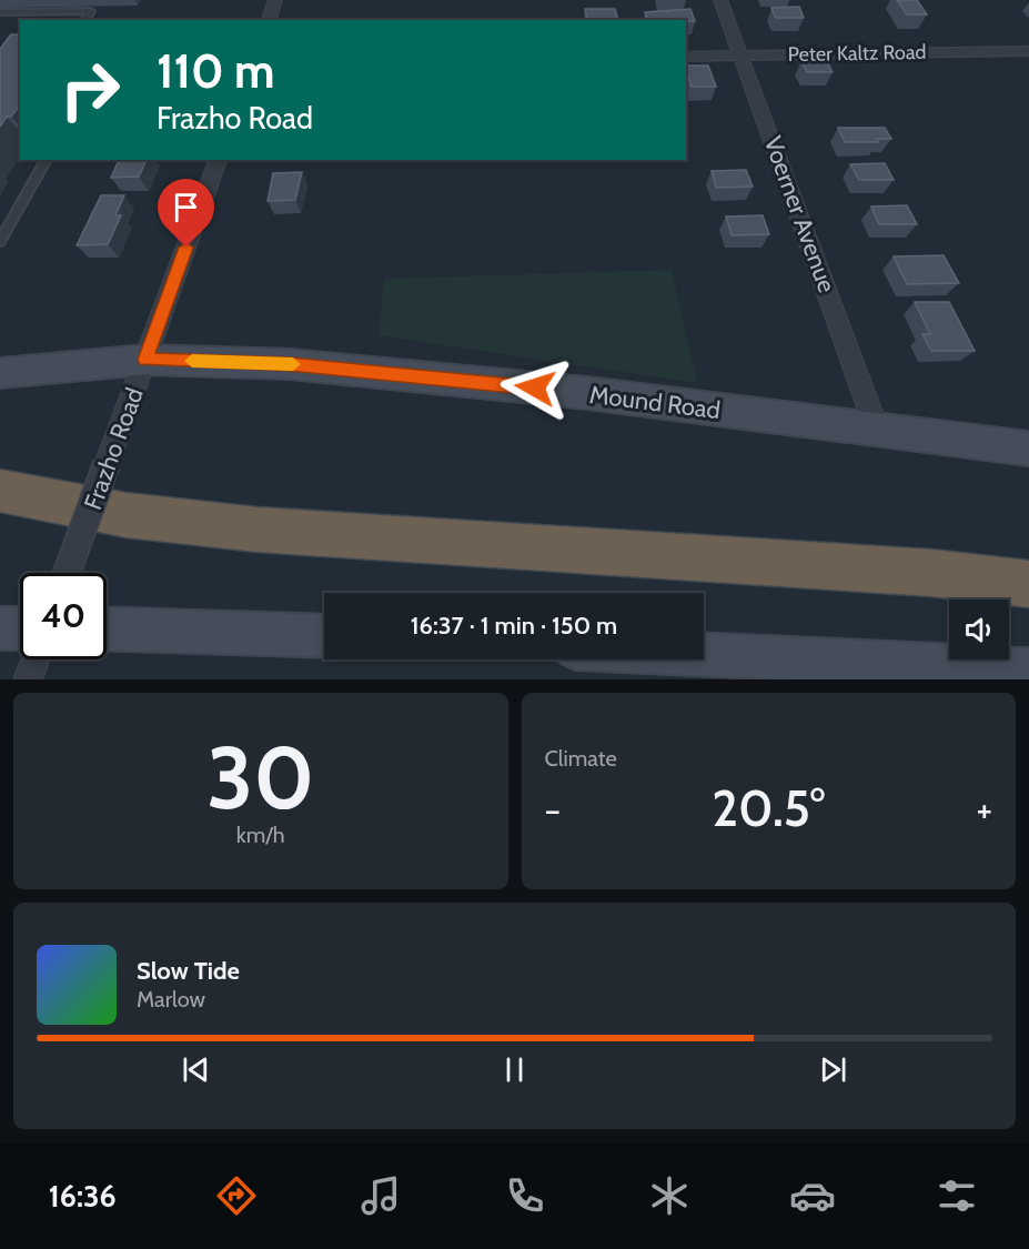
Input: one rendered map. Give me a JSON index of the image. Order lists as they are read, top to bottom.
{
  "streets": {
    "street": [
      "Peter Kaltz Road",
      "Voerner Avenue",
      "Mound Road",
      "Frazho Road"
    ]
  },
  "crossings": [
    ["Peter Kaltz Road", "Voerner Avenue"],
    ["Voerner Avenue", "Mound Road"],
    ["Mound Road", "Frazho Road"]
  ],
  "page": {
    "turn": ["110 m", "Frazho Road"],
    "limit": "40",
    "trip": "16:37 · 1 min · 150 m",
    "tile": [
      ["30", "km/h"],
      "Climate"
    ],
    "heat": ["−", "20.5°", "+"],
    "song": ["Slow Tide", "Marlow"],
    "tabs": "16:36"
  }
}
